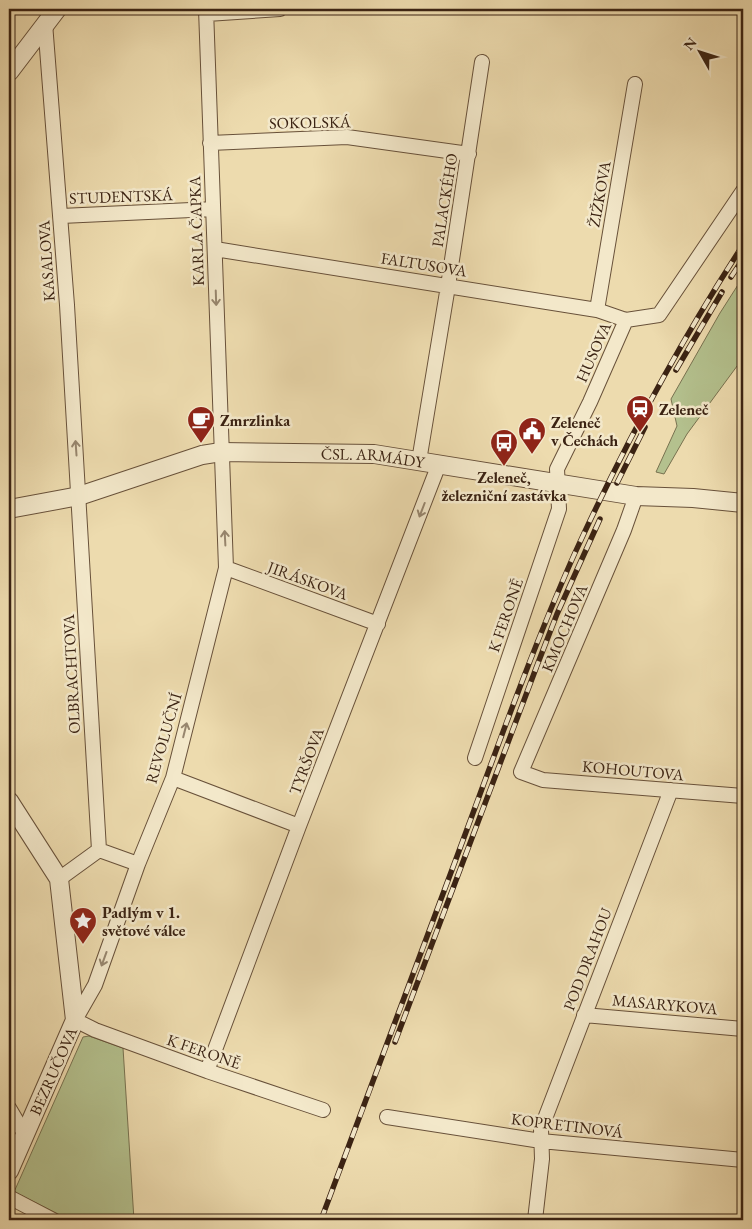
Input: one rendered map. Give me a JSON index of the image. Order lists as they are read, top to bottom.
{
  "streets": {
    "street": [
      "SOKOLSKÁ",
      "ŽIŽKOVA",
      "STUDENTSKÁ",
      "PALACKÉHO",
      "KARLA ČAPKA",
      "KASALOVA",
      "FALTUSOVA",
      "HUSOVA",
      "ČSL. ARMÁDY",
      "JIRÁSKOVA",
      "K FERONĚ",
      "KMOCHOVA",
      "OLBRACHTOVA",
      "REVOLUČNÍ",
      "TYRŠOVA",
      "KOHOUTOVA",
      "POD DRAHOU",
      "MASARYKOVA",
      "BEZRUČOVA",
      "KOPRETINOVÁ"
    ]
  },
  "crossings": [
    ["SOKOLSKÁ", "PALACKÉHO"],
    ["SOKOLSKÁ", "KARLA ČAPKA"],
    ["ŽIŽKOVA", "FALTUSOVA"],
    ["STUDENTSKÁ", "KARLA ČAPKA"],
    ["STUDENTSKÁ", "KASALOVA"],
    ["PALACKÉHO", "FALTUSOVA"],
    ["PALACKÉHO", "ČSL. ARMÁDY"],
    ["KARLA ČAPKA", "FALTUSOVA"],
    ["KARLA ČAPKA", "ČSL. ARMÁDY"],
    ["KARLA ČAPKA", "REVOLUČNÍ"],
    ["KASALOVA", "ČSL. ARMÁDY"],
    ["KASALOVA", "OLBRACHTOVA"],
    ["FALTUSOVA", "HUSOVA"],
    ["HUSOVA", "ČSL. ARMÁDY"],
    ["HUSOVA", "K FERONĚ"],
    ["ČSL. ARMÁDY", "K FERONĚ"],
    ["ČSL. ARMÁDY", "KMOCHOVA"],
    ["ČSL. ARMÁDY", "OLBRACHTOVA"],
    ["ČSL. ARMÁDY", "REVOLUČNÍ"],
    ["ČSL. ARMÁDY", "TYRŠOVA"],
    ["JIRÁSKOVA", "REVOLUČNÍ"],
    ["JIRÁSKOVA", "TYRŠOVA"],
    ["K FERONĚ", "REVOLUČNÍ"],
    ["K FERONĚ", "TYRŠOVA"],
    ["K FERONĚ", "BEZRUČOVA"],
    ["KMOCHOVA", "KOHOUTOVA"],
    ["REVOLUČNÍ", "BEZRUČOVA"],
    ["KOHOUTOVA", "POD DRAHOU"],
    ["POD DRAHOU", "MASARYKOVA"],
    ["POD DRAHOU", "KOPRETINOVÁ"]
  ],
  "one_way": ["KARLA ČAPKA", "KASALOVA"],
  "places": {
    "station": ["Zeleneč"],
    "cafe": ["Zmrzlinka"],
    "public building": ["Zeleneč v Čechách"],
    "bus stop": ["Zeleneč, železniční zastávka"],
    "place": ["Padlým v 1. světové válce"]
  },
  "north": "top left"
}
